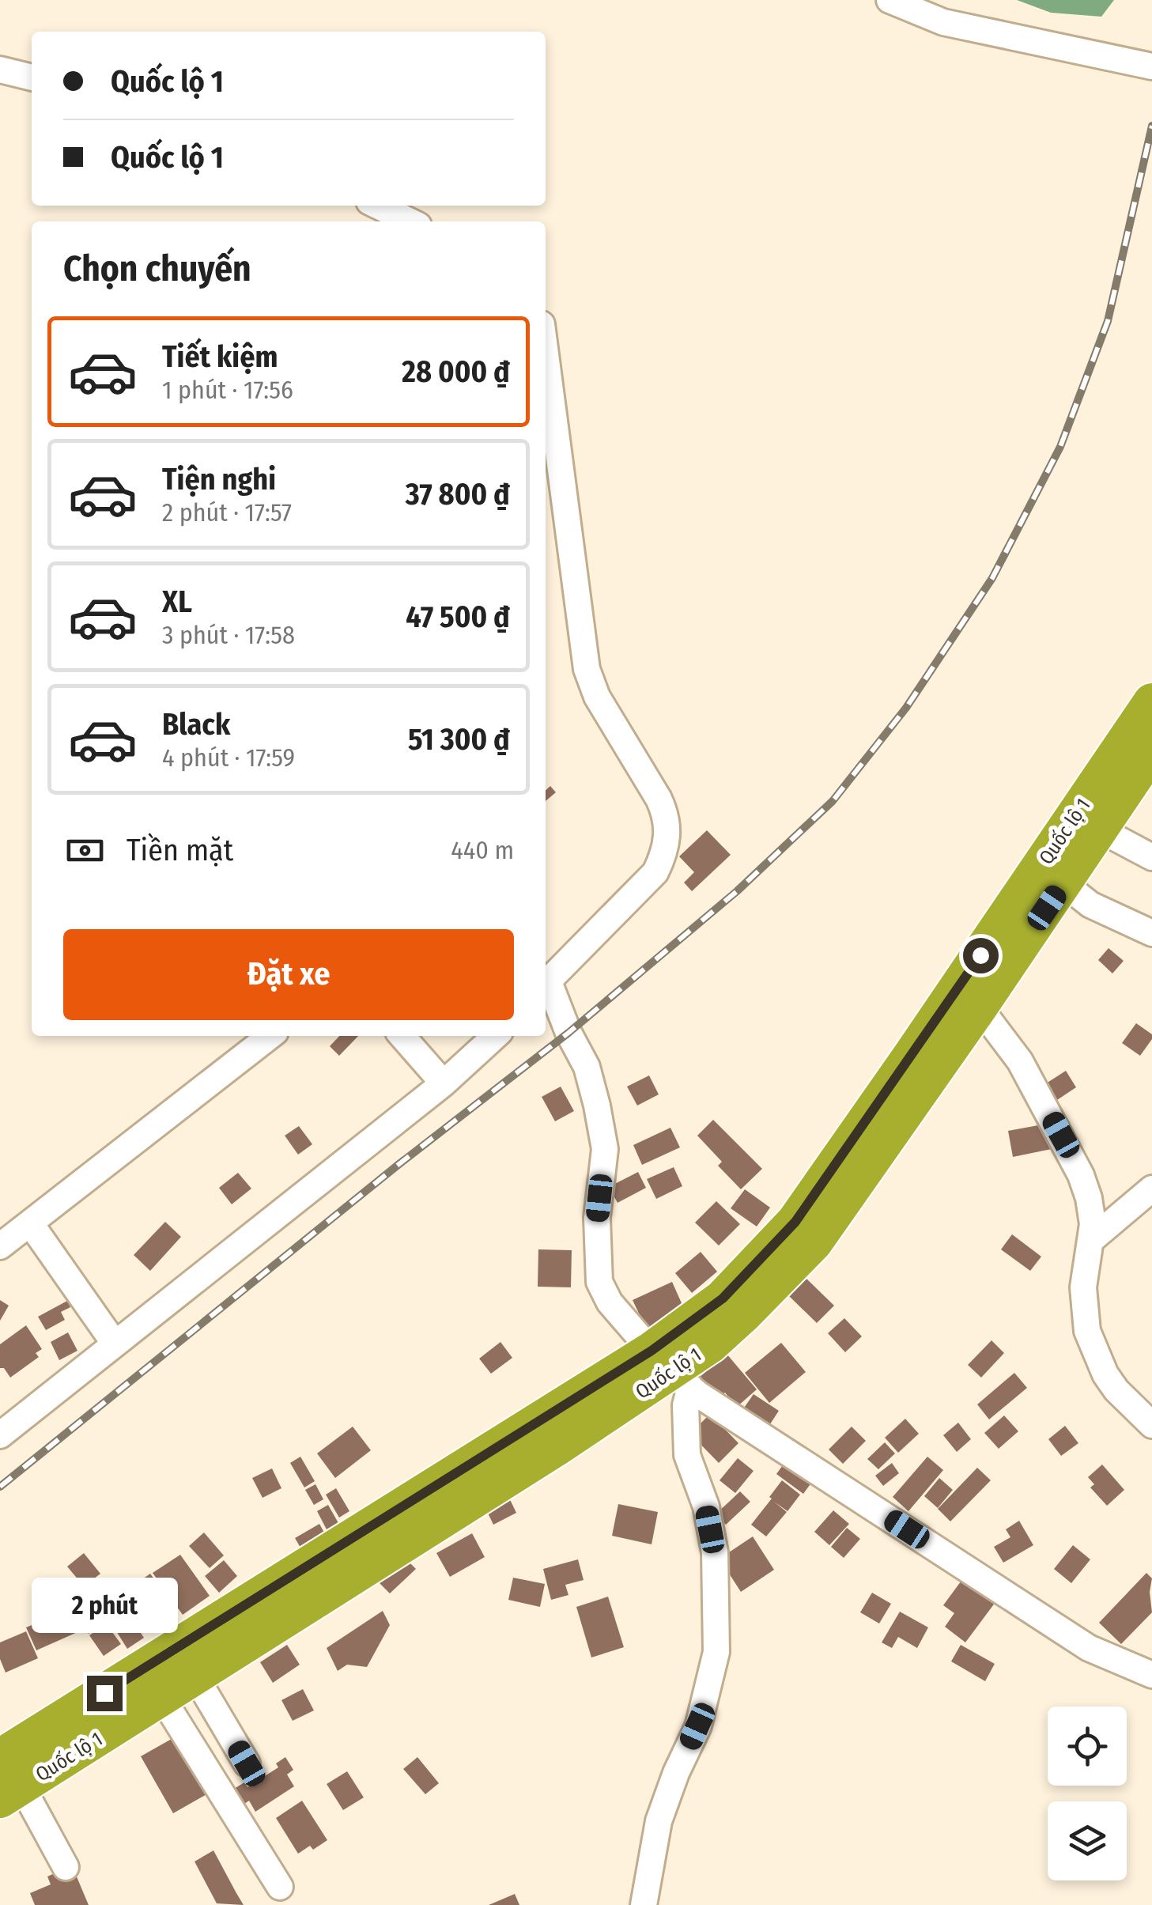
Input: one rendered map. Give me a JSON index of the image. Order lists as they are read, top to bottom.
{
  "streets": {
    "highway": ["Quốc lộ 1"]
  },
  "page": {
    "banner": ["Quốc lộ 1", "Quốc lộ 1"],
    "heading": "Chọn chuyến",
    "list": [
      {
        "name": "Tiết kiệm",
        "note": "1 phút · 17:56",
        "value": "28 000 ₫"
      },
      {
        "name": "Tiện nghi",
        "note": "2 phút · 17:57",
        "value": "37 800 ₫"
      },
      {
        "name": "XL",
        "note": "3 phút · 17:58",
        "value": "47 500 ₫"
      },
      {
        "name": "Black",
        "note": "4 phút · 17:59",
        "value": "51 300 ₫"
      }
    ],
    "pay": ["Tiền mặt", "440 m"],
    "buttons": "Đặt xe",
    "bubble": "2 phút"
  }
}
